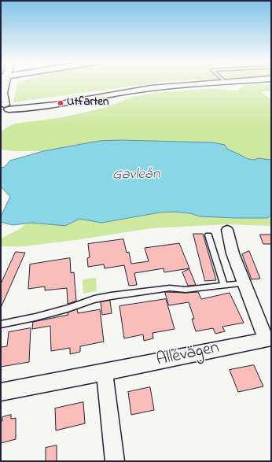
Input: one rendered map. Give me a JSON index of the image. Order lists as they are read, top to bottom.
{
  "streets": {
    "street": ["Allévägen"]
  },
  "water": ["Gavleån"],
  "places": ["Utfarten"]
}
